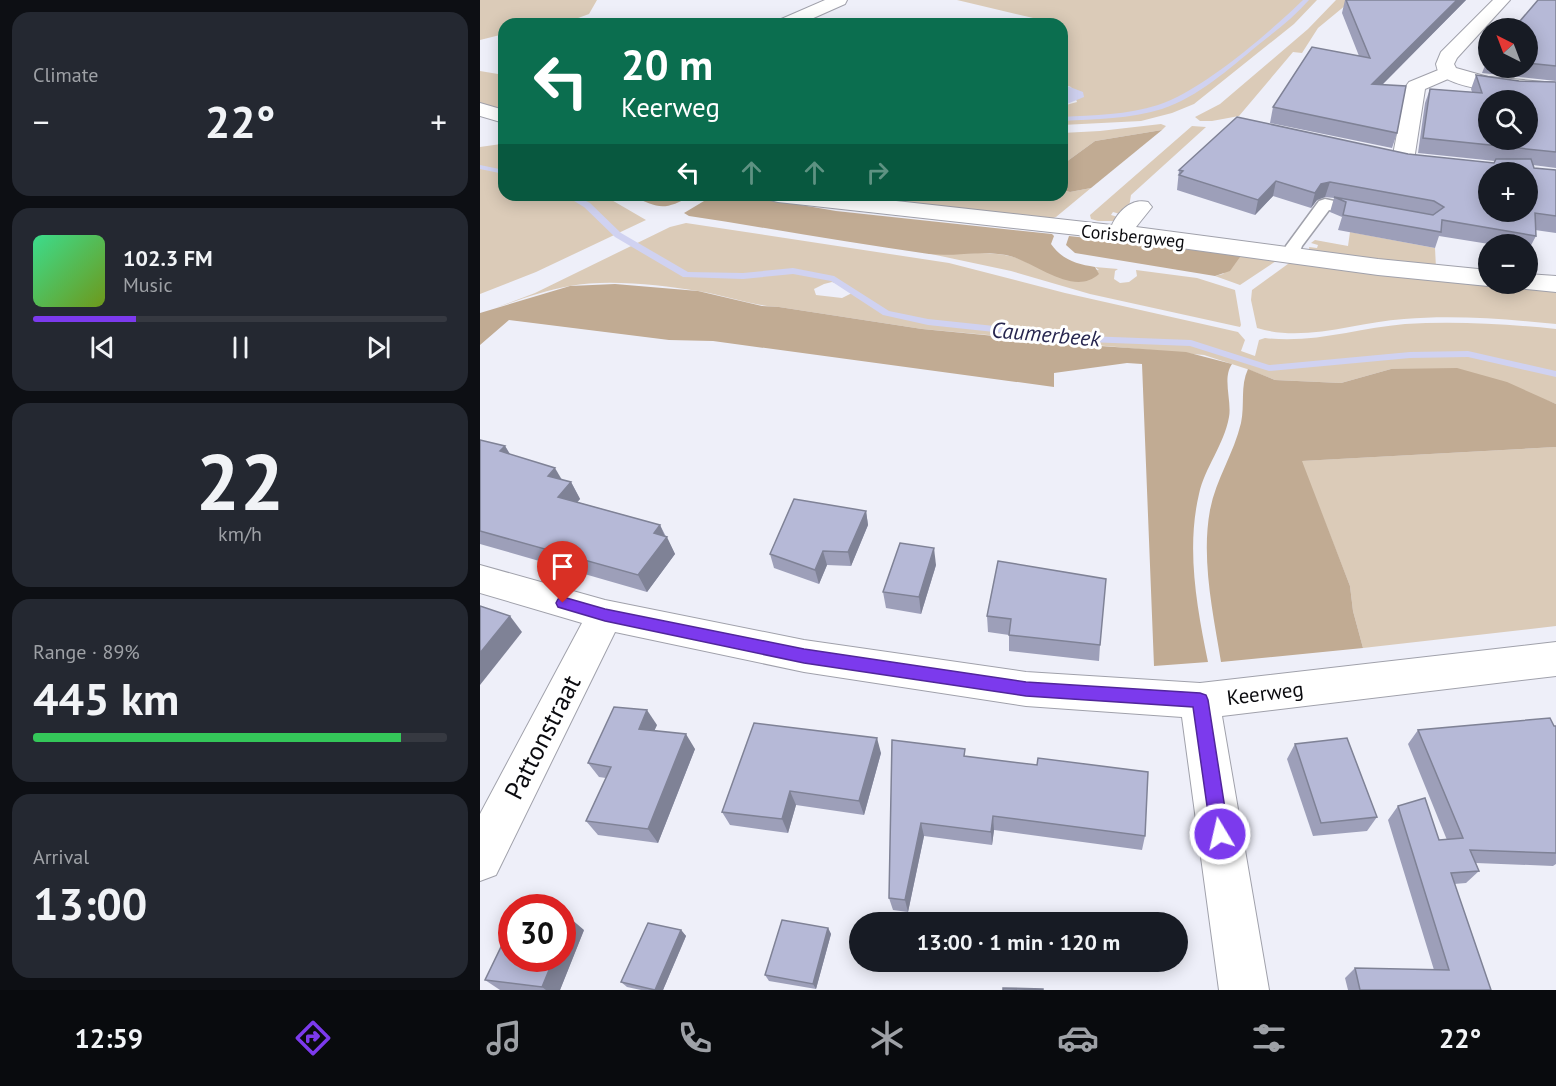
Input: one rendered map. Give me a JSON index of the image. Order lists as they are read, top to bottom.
{
  "streets": {
    "street": ["Corisbergweg", "Keerweg", "Pattonstraat"]
  },
  "crossings": [
    ["Keerweg", "Pattonstraat"]
  ],
  "water": ["Caumerbeek"],
  "north": "top left",
  "page": {
    "tile": [
      "Climate",
      ["22", "km/h"],
      ["Range · 89%", "445 km"],
      ["Arrival", "13:00"]
    ],
    "map_buttons": ["+", "−"],
    "turn": ["20 m", "Keerweg"],
    "heat": ["−", "22°", "+"],
    "song": ["102.3 FM", "Music"],
    "limit": "30",
    "trip": "13:00 · 1 min · 120 m",
    "tabs": ["12:59", "22°"]
  }
}
